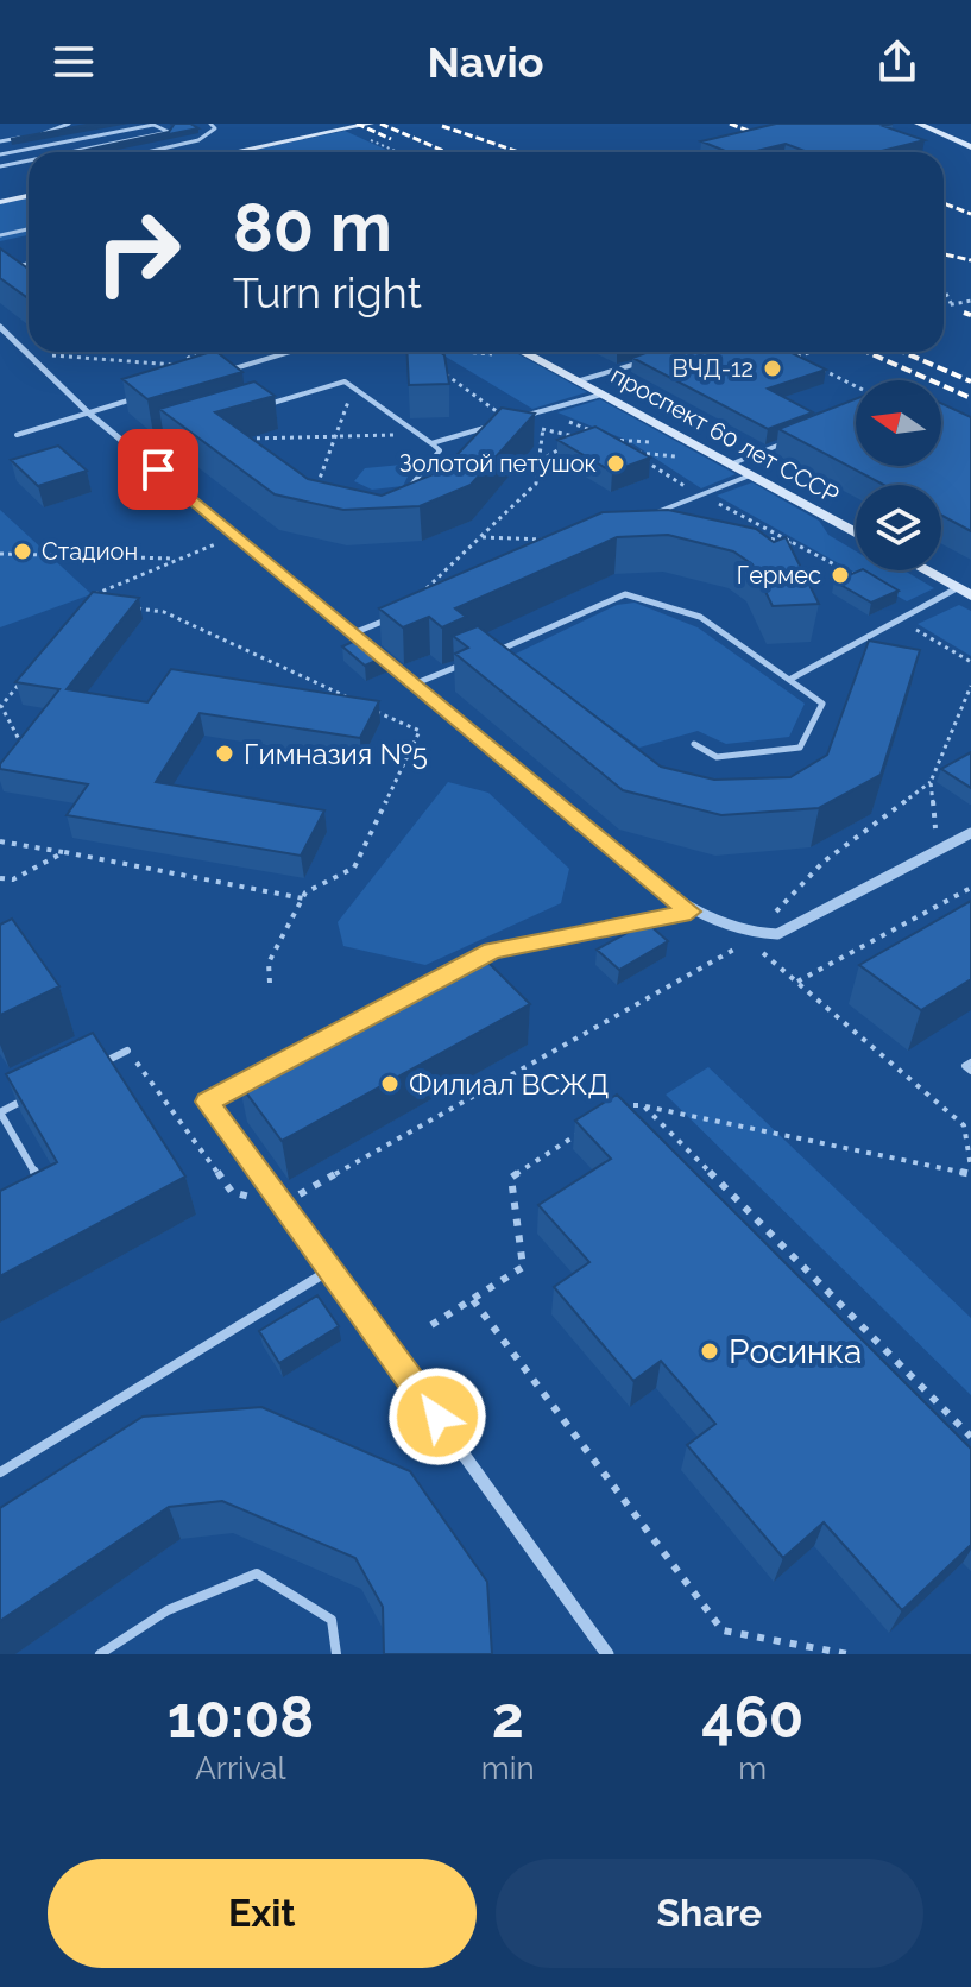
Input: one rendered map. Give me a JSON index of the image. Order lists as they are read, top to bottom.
{
  "streets": {
    "street": ["проспект 60 лет СССР"]
  },
  "places": [
    "ВЧД-12",
    "Золотой петушок",
    "Стадион",
    "Гермес",
    "Гимназия №5",
    "Филиал ВСЖД",
    "Росинка"
  ],
  "north": "left",
  "page": {
    "header": "Navio",
    "turn": ["80 m", "Turn right"],
    "eta": [
      "10:08",
      "Arrival",
      "2",
      "min",
      "460",
      "m"
    ],
    "buttons": ["Exit", "Share"]
  }
}
